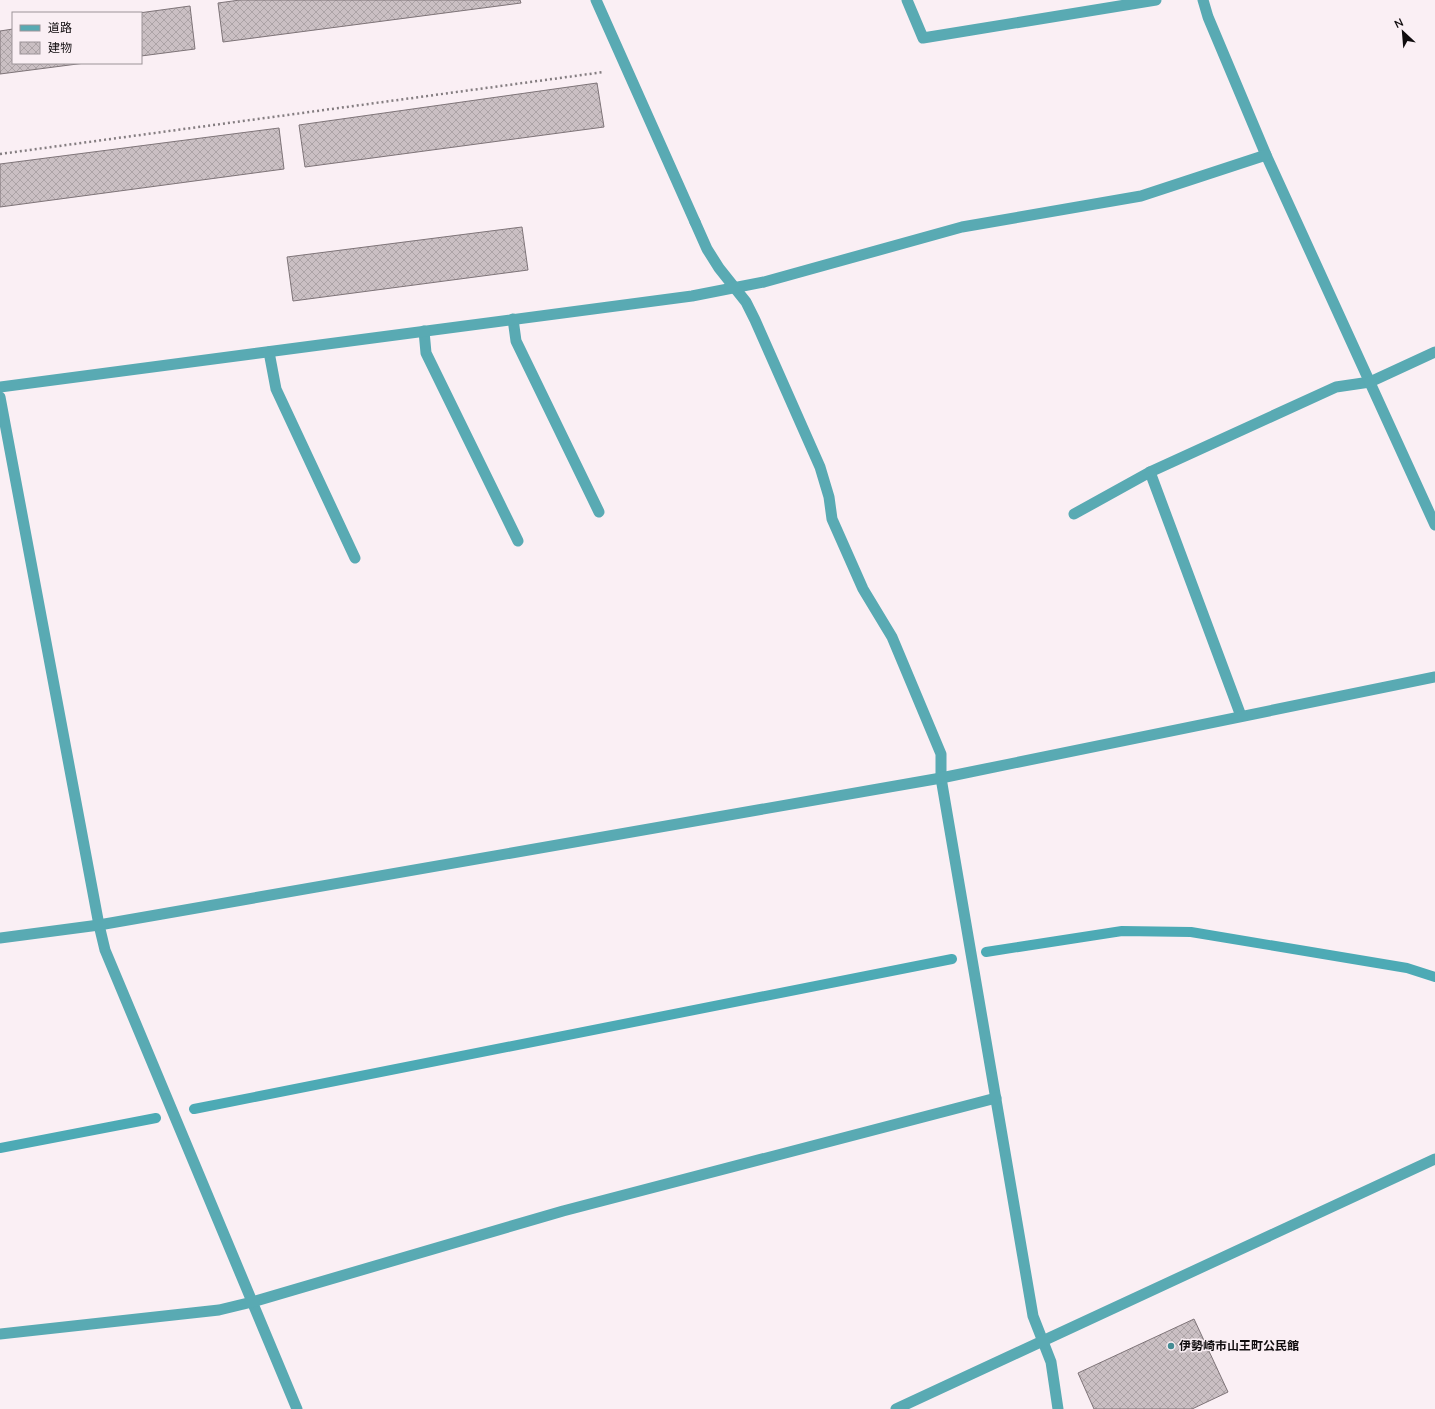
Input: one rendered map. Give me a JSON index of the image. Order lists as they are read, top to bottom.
{
  "places": ["伊勢崎市山王町公民館"],
  "legend": ["道路", "建物"],
  "north": "top left"
}
